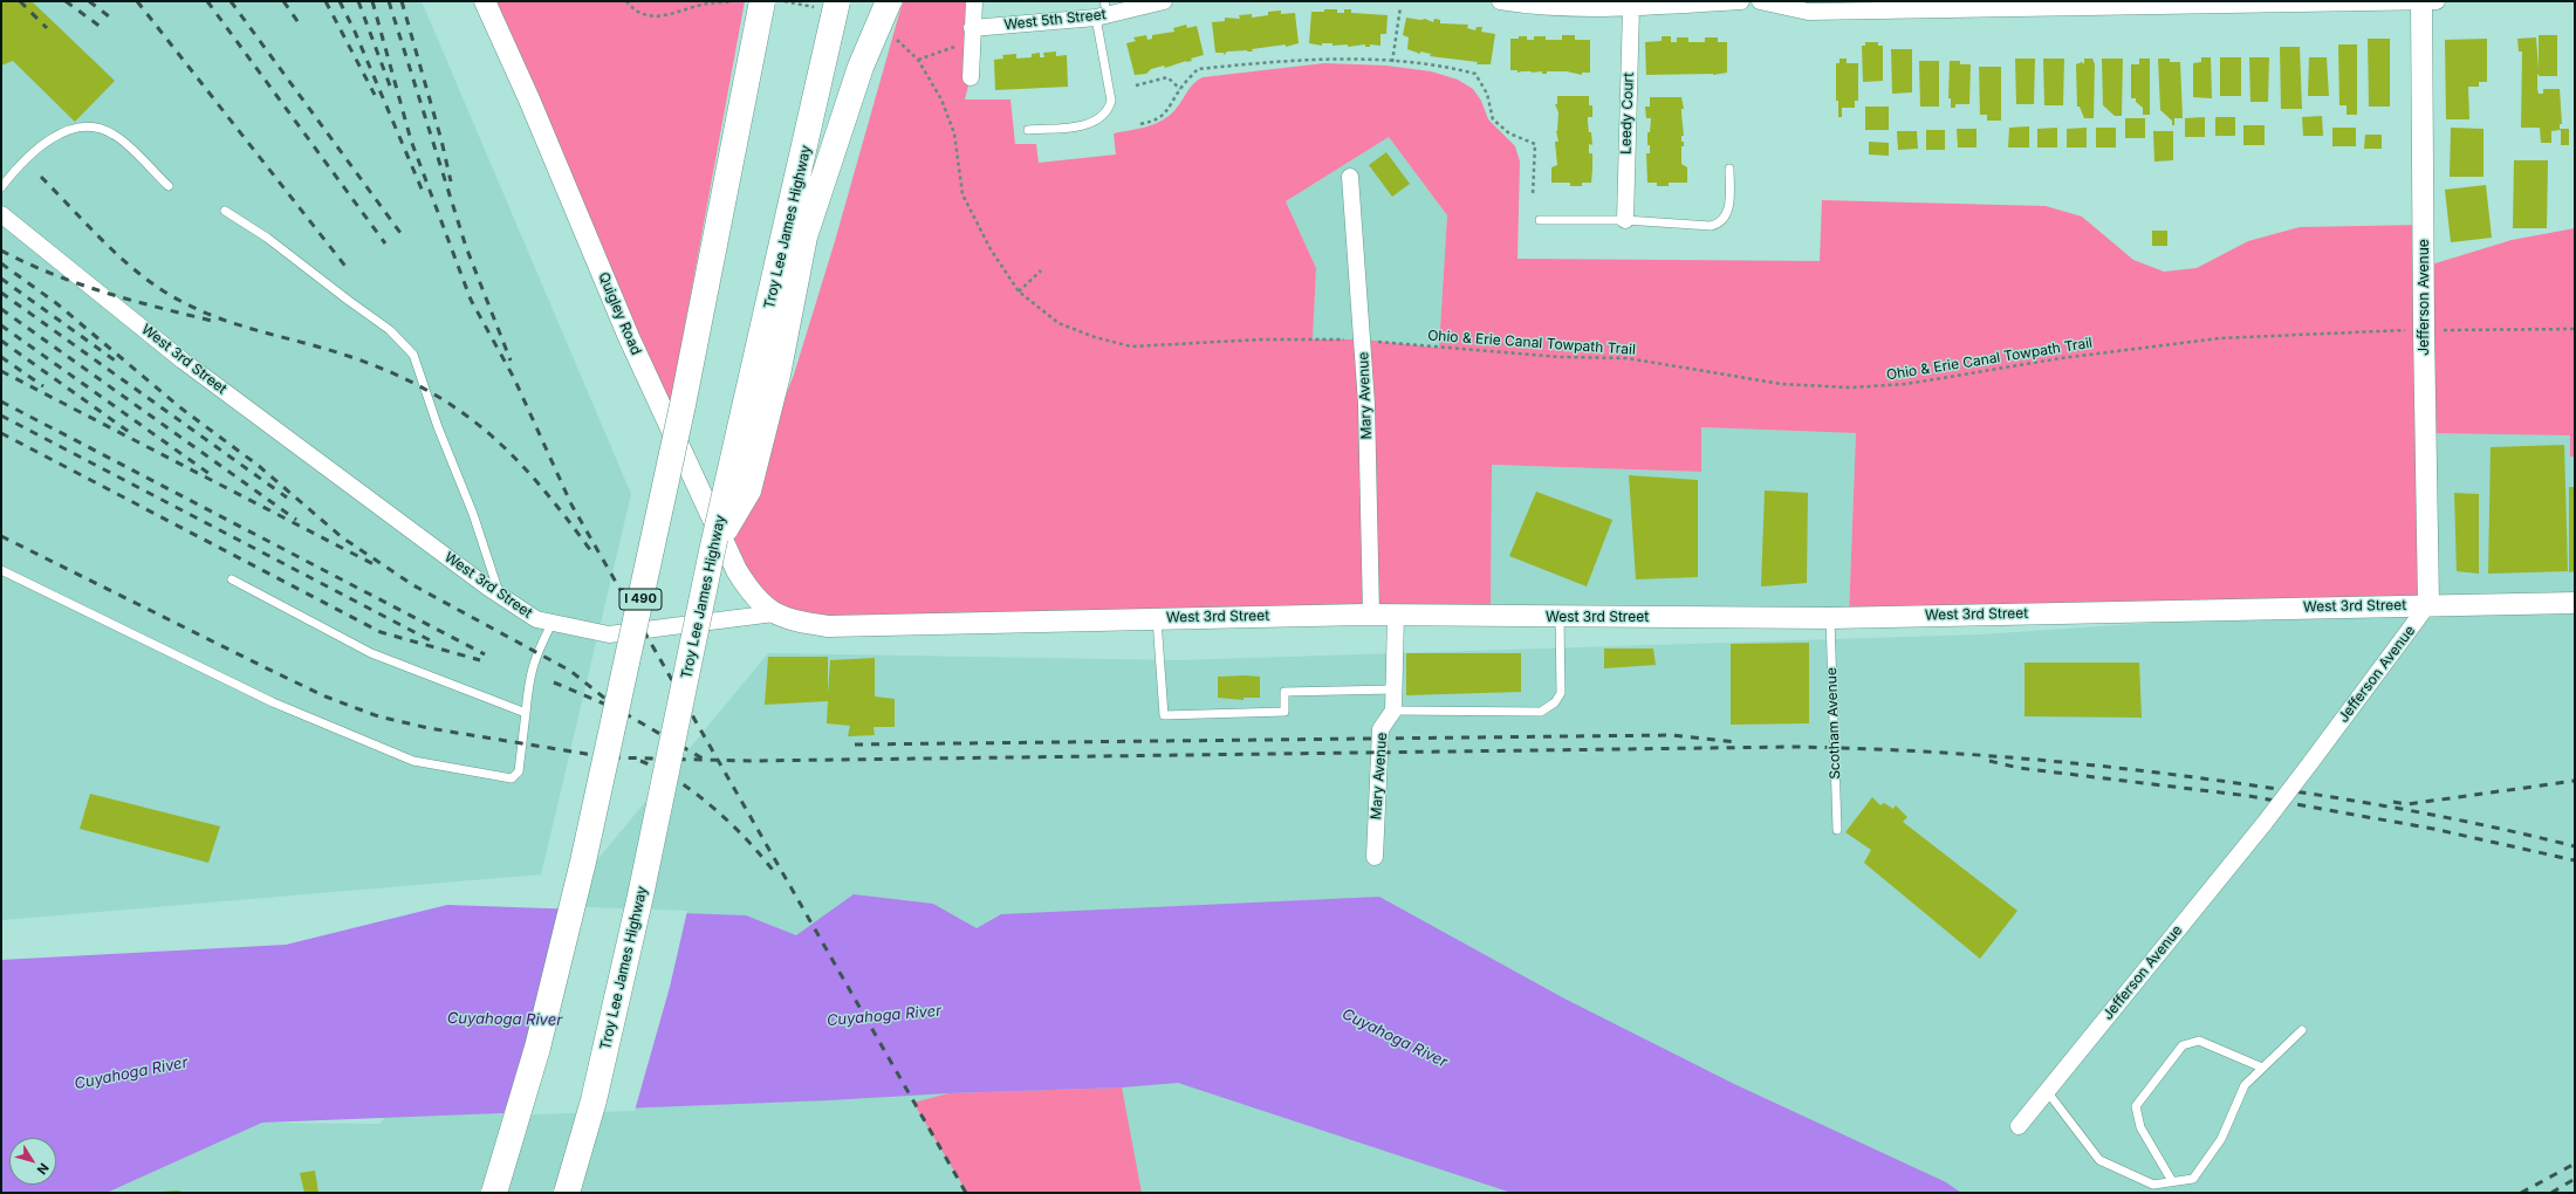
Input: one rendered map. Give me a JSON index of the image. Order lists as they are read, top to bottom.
{
  "streets": {
    "highway": ["Troy Lee James Highway", "I 490"],
    "street": [
      "West 5th Street",
      "Leedy Court",
      "Jefferson Avenue",
      "Quigley Road",
      "West 3rd Street",
      "Mary Avenue"
    ],
    "lane": ["Scotham Avenue"],
    "path": ["Ohio & Erie Canal Towpath Trail"]
  },
  "crossings": [
    ["Jefferson Avenue", "West 3rd Street"],
    ["Quigley Road", "West 3rd Street"],
    ["Ohio & Erie Canal Towpath Trail", "Mary Avenue"],
    ["West 3rd Street", "Mary Avenue"],
    ["West 3rd Street", "Scotham Avenue"]
  ],
  "water": ["Cuyahoga River"],
  "north": "bottom right"
}
